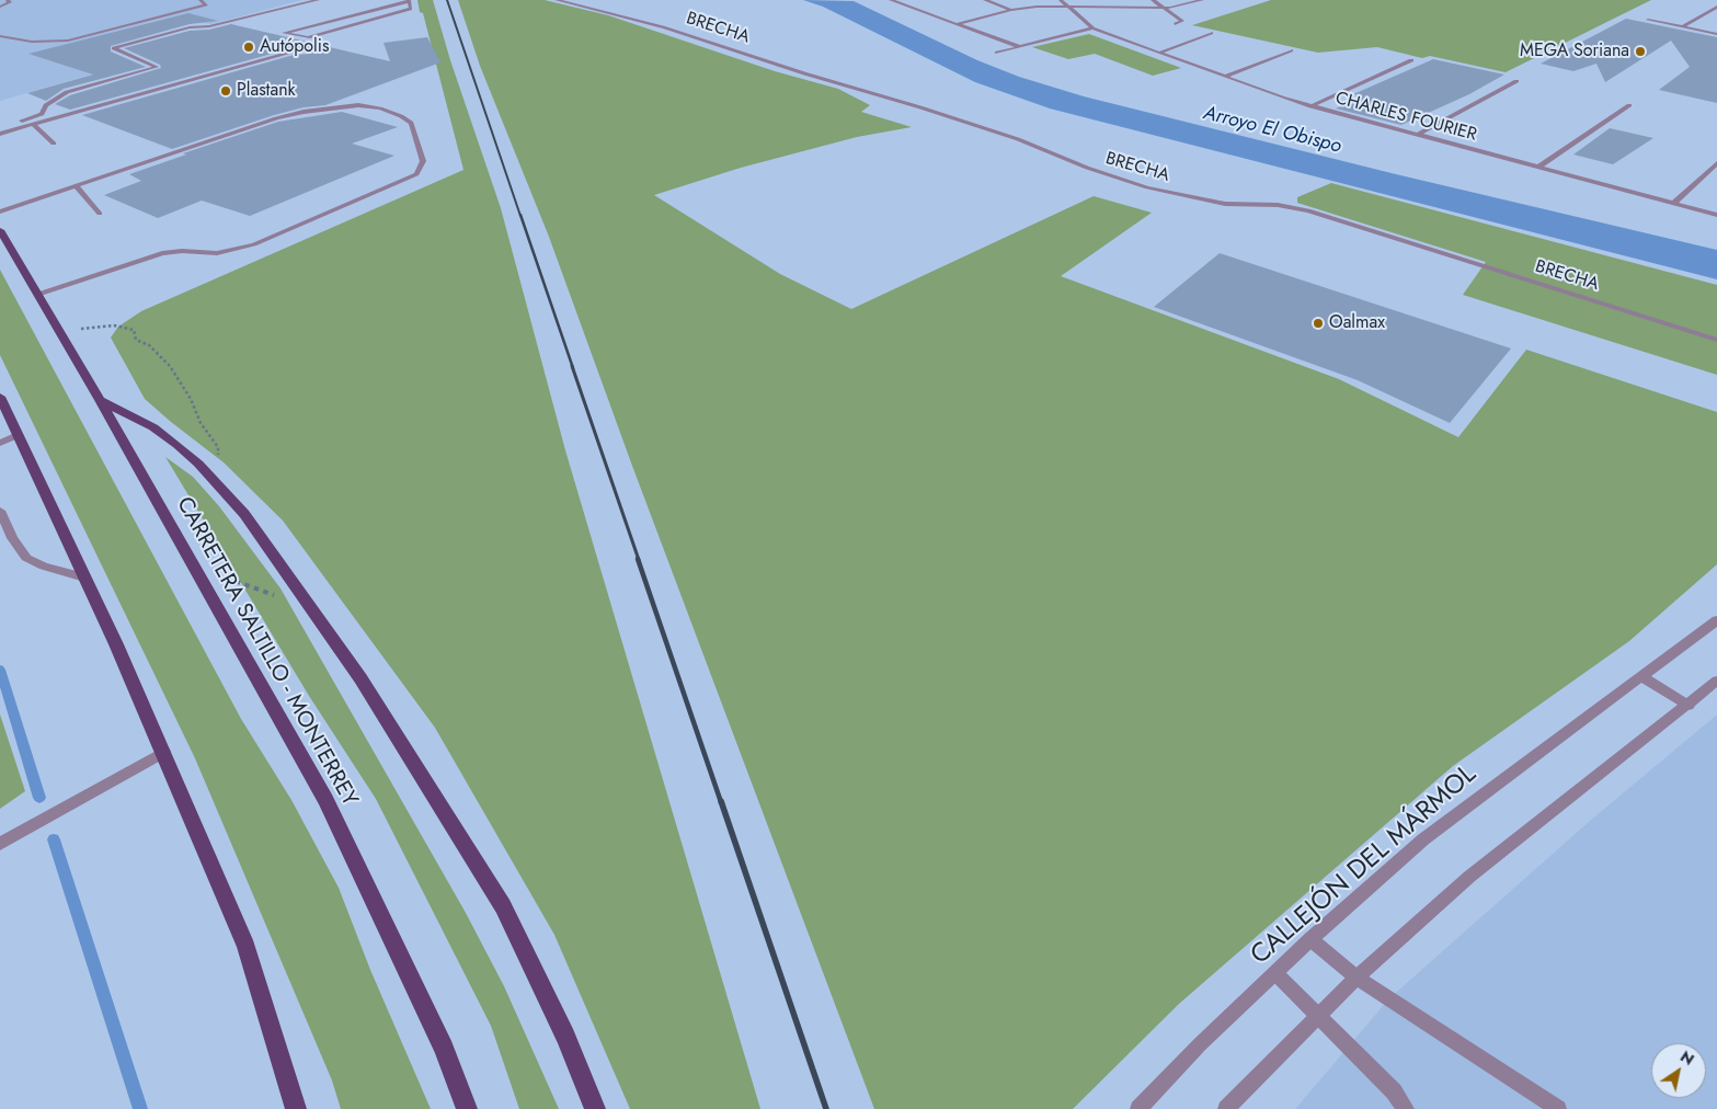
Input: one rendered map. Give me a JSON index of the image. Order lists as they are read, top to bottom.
{
  "streets": {
    "main road": ["CARRETERA SALTILLO - MONTERREY"],
    "street": ["BRECHA", "CHARLES FOURIER", "CALLEJÓN DEL MÁRMOL"]
  },
  "water": ["Arroyo El Obispo"],
  "places": [
    "Autópolis",
    "MEGA Soriana",
    "Plastank",
    "Oalmax"
  ],
  "north": "top right"
}
